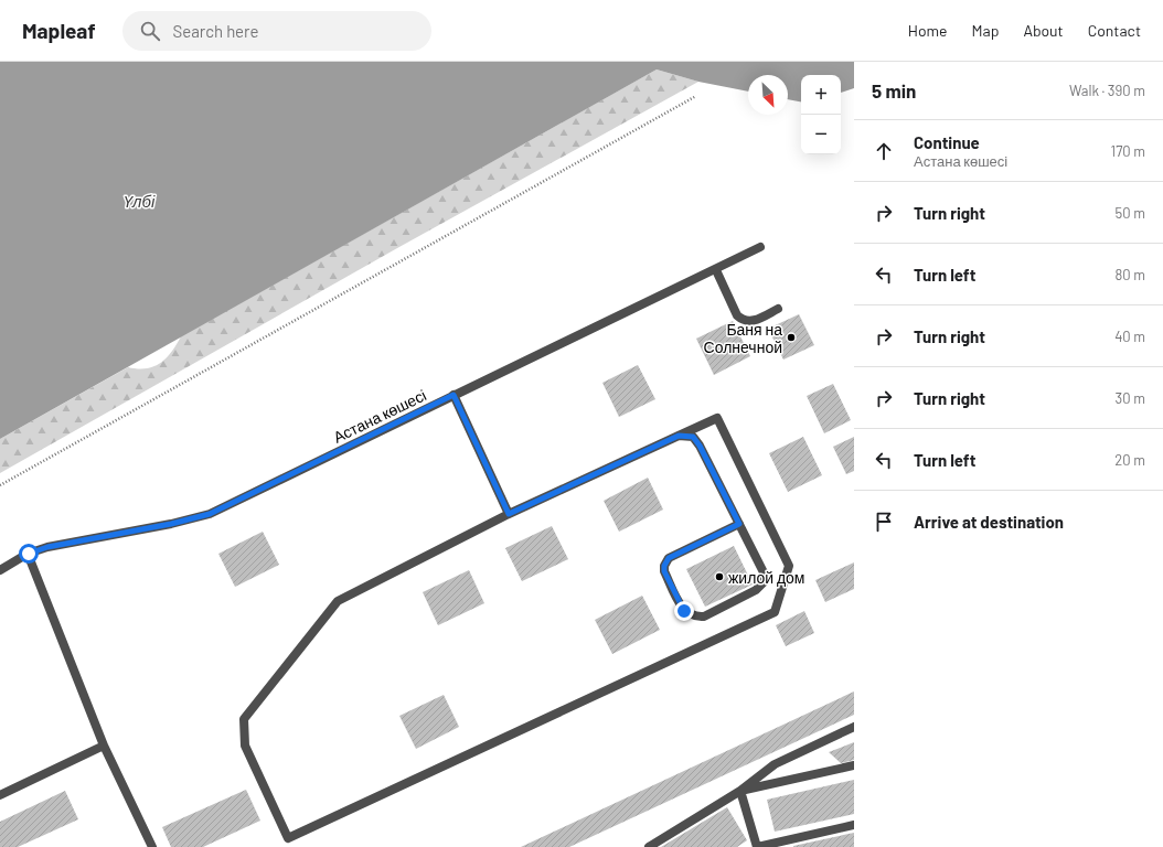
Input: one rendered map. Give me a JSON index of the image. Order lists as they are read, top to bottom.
{
  "streets": {
    "street": ["Астана көшесі"]
  },
  "water": ["Үлбі"],
  "places": ["Баня на Солнечной", "жилой дом"],
  "north": "bottom right",
  "page": {
    "header": "Mapleaf",
    "search": "Search here",
    "nav": [
      "Home",
      "Map",
      "About",
      "Contact"
    ],
    "heading": ["5 min", "Walk · 390 m"],
    "map_buttons": ["+", "−"],
    "list": [
      ["Continue", "Астана көшесі", "170 m"],
      ["Turn right", "50 m"],
      ["Turn left", "80 m"],
      ["Turn right", "40 m"],
      ["Turn right", "30 m"],
      ["Turn left", "20 m"],
      "Arrive at destination"
    ]
  }
}
